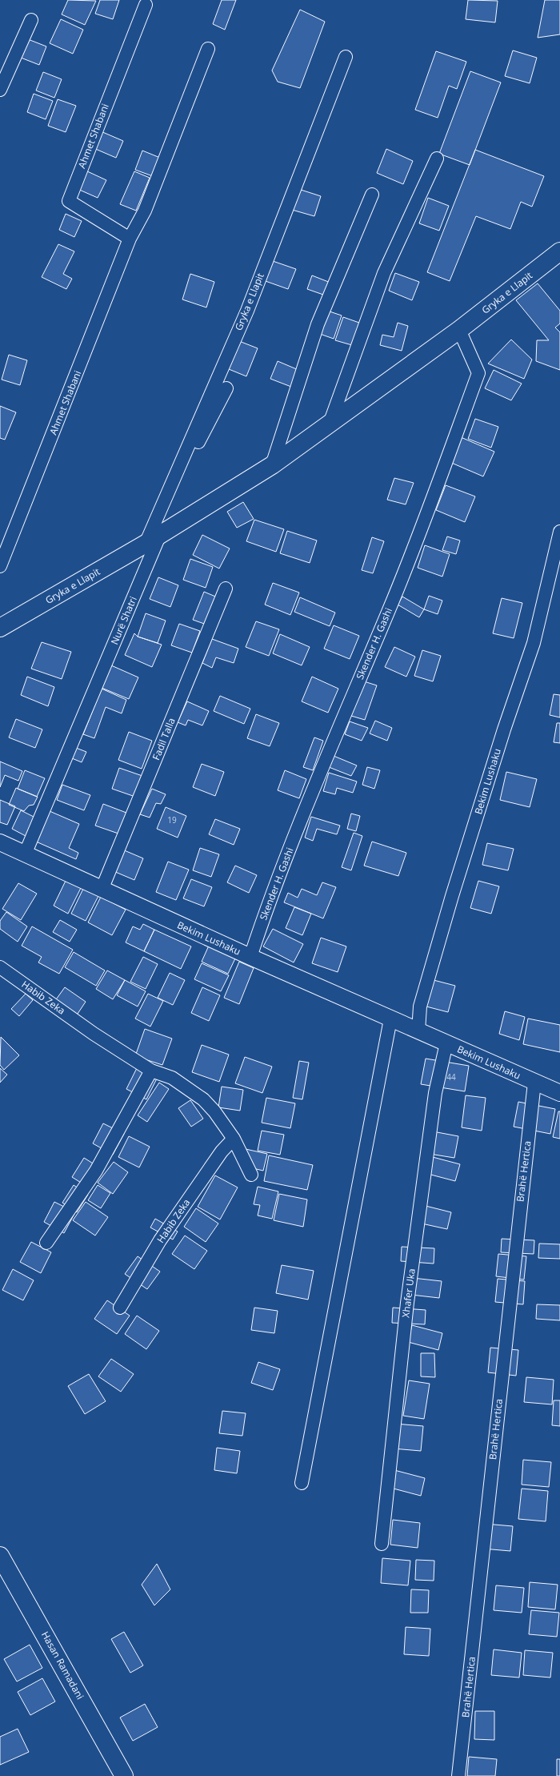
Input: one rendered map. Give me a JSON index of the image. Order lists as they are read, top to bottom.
{
  "streets": {
    "main road": ["Gryka e Llapit", "Hasan Ramadani"],
    "street": [
      "Ahmet Shabani",
      "Nurë Shatri",
      "Skender H. Gashi",
      "Fadil Talla",
      "Bekim Lushaku",
      "Habib Zeka",
      "Brahë Hertica",
      "Xhafer Uka"
    ]
  },
  "crossings": [
    ["Gryka e Llapit", "Nurë Shatri"],
    ["Gryka e Llapit", "Skender H. Gashi"],
    ["Nurë Shatri", "Bekim Lushaku"],
    ["Skender H. Gashi", "Bekim Lushaku"],
    ["Fadil Talla", "Bekim Lushaku"],
    ["Bekim Lushaku", "Brahë Hertica"],
    ["Bekim Lushaku", "Xhafer Uka"]
  ],
  "house_numbers": ["19", "44"]
}
